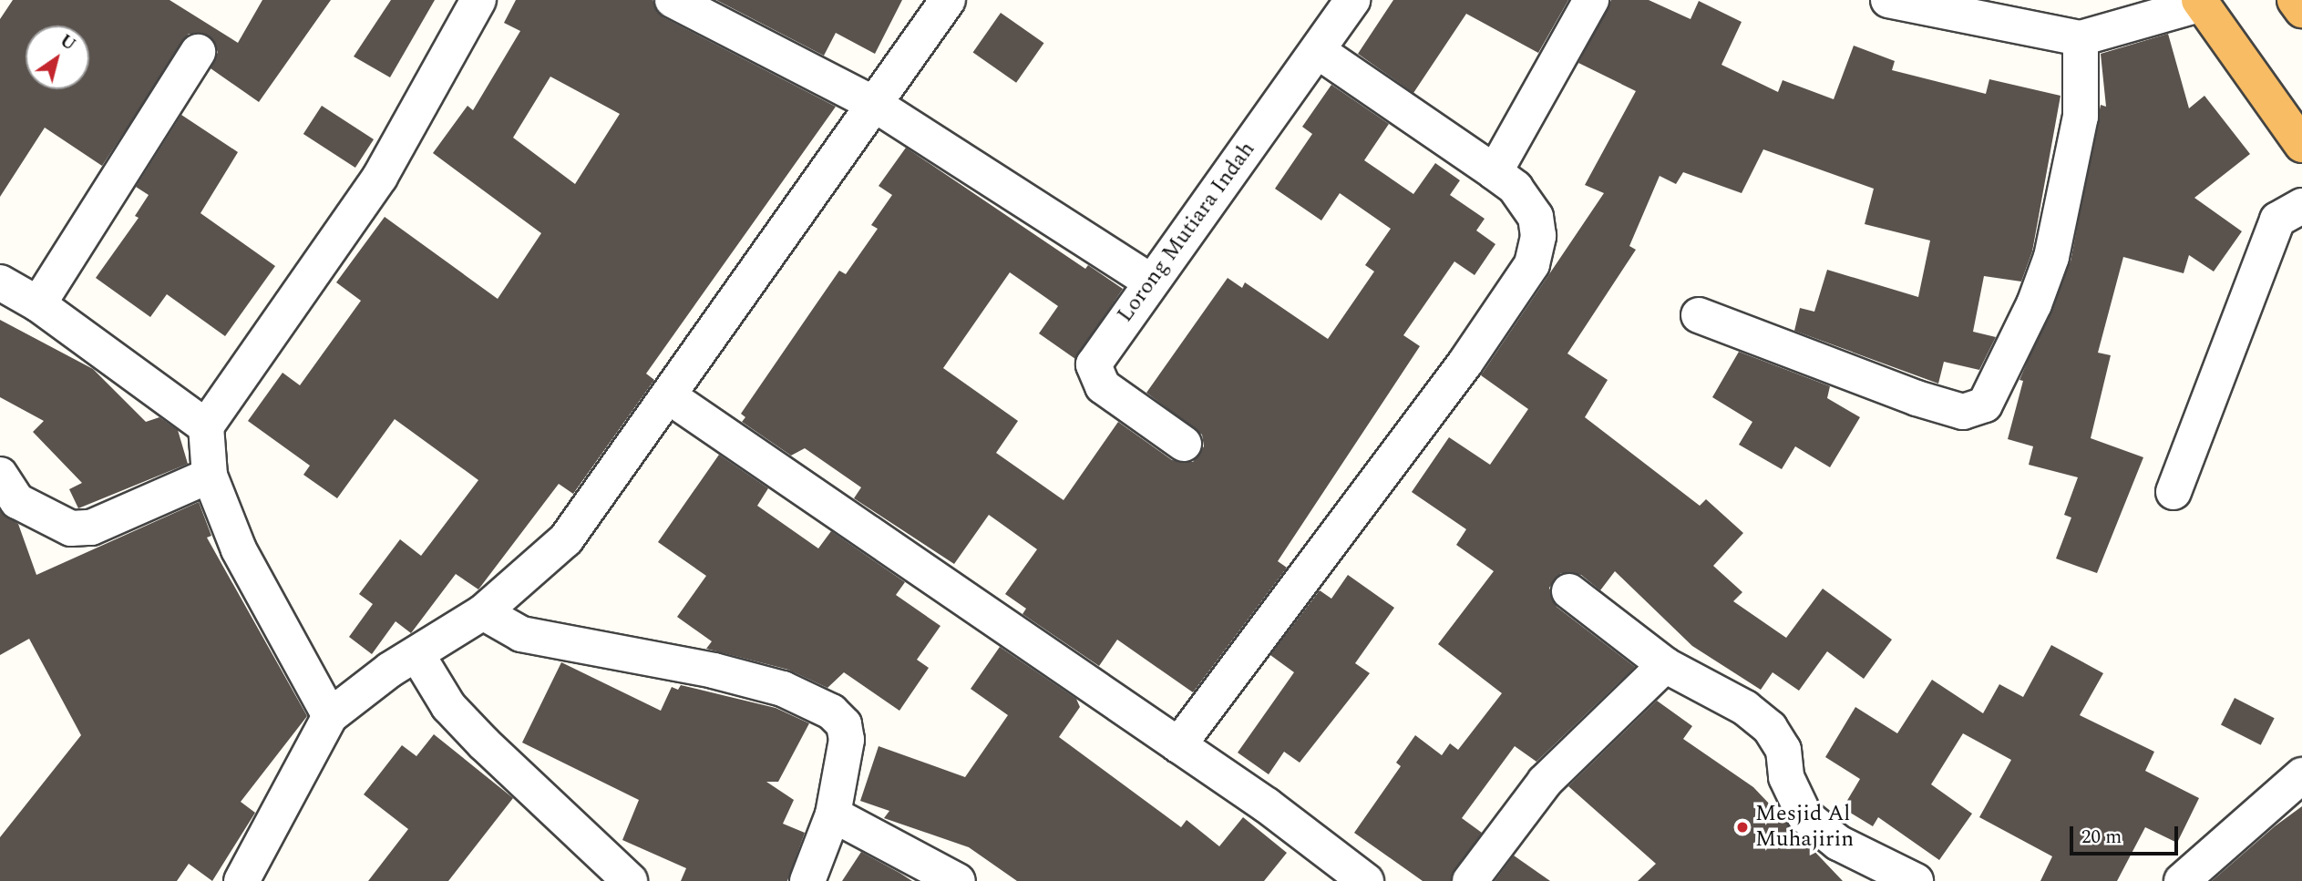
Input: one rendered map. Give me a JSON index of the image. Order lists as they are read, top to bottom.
{
  "streets": {
    "street": ["Lorong Mutiara Indah"]
  },
  "places": ["Mesjid Al Muhajirin"],
  "scale_bar": "20 m",
  "north": "top right"
}
